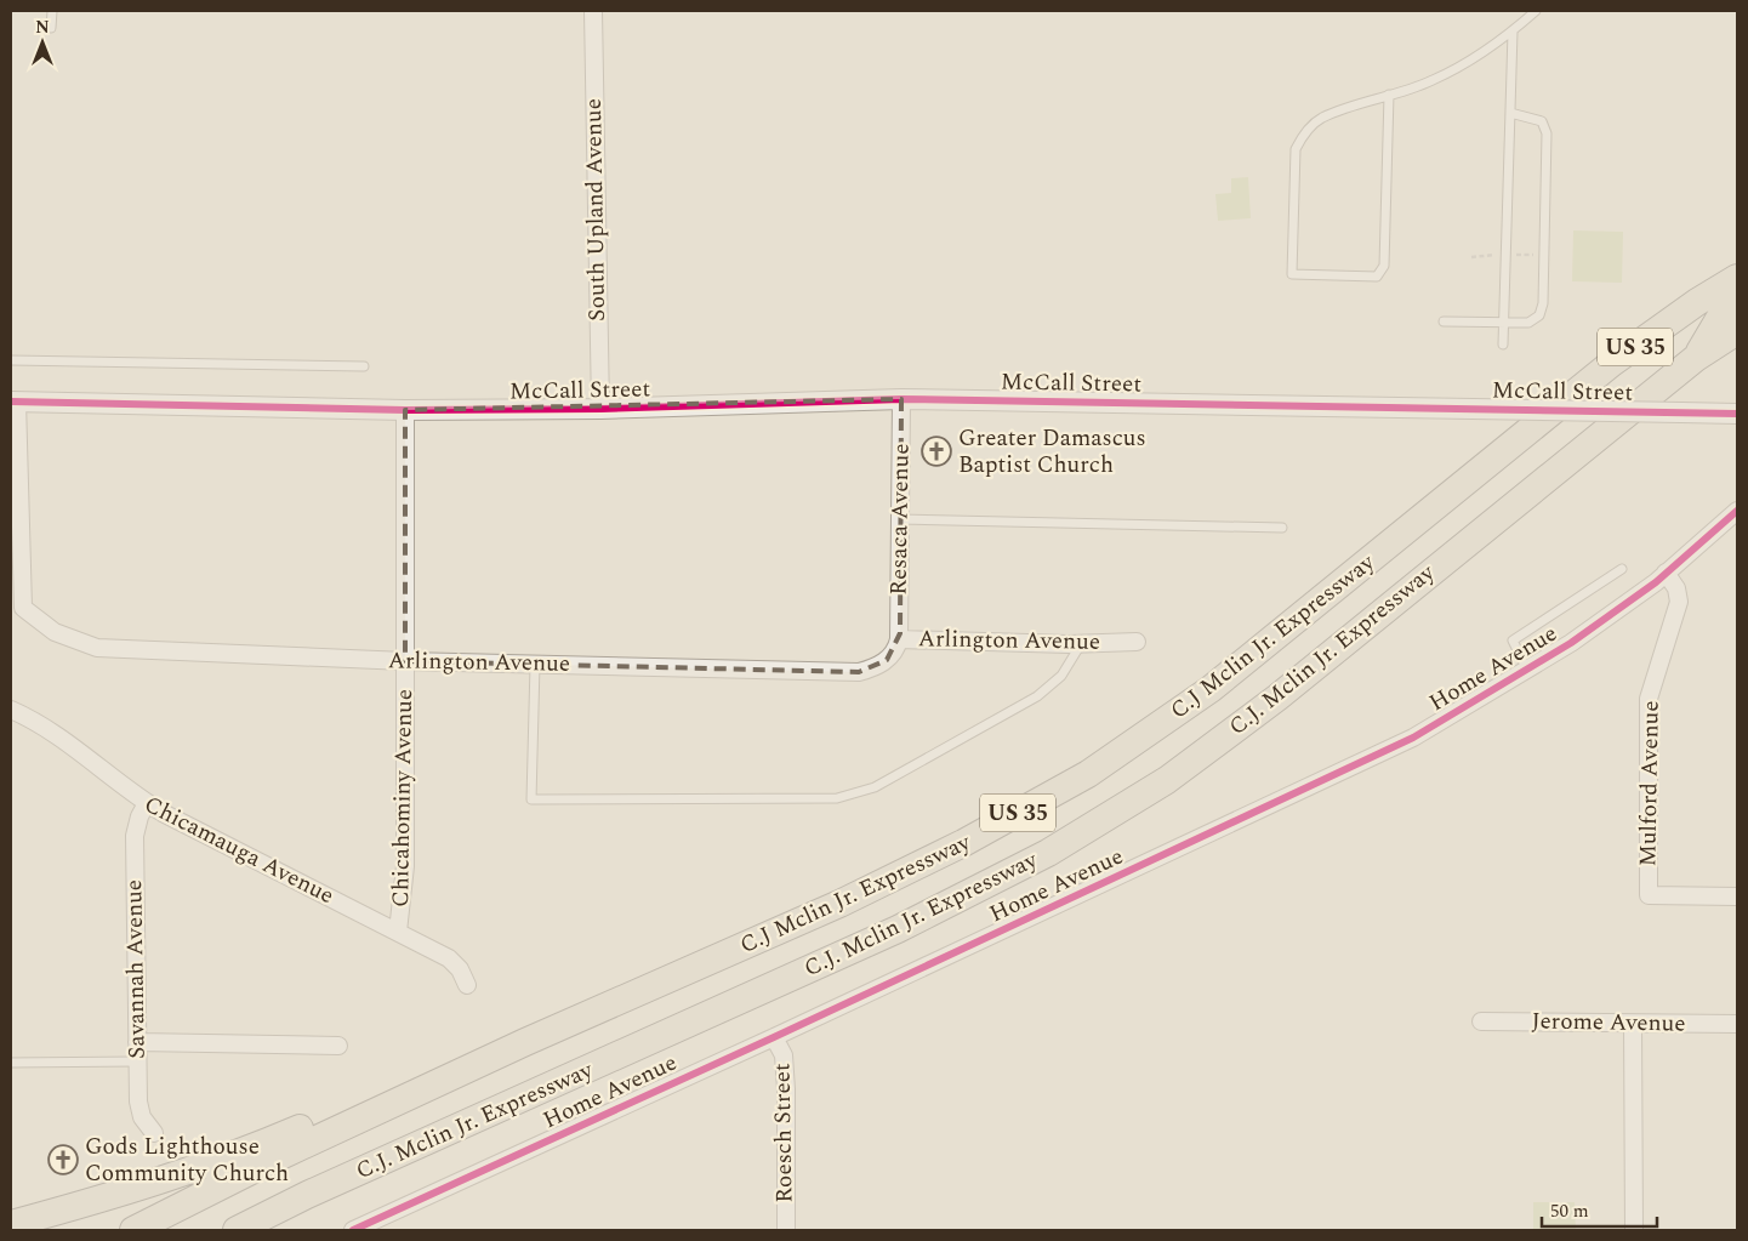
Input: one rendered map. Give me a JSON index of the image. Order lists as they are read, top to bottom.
{
  "streets": {
    "highway": ["US 35", "C.J Mclin Jr. Expressway", "C.J. Mclin Jr. Expressway"],
    "street": [
      "South Upland Avenue",
      "McCall Street",
      "Resaca Avenue",
      "Arlington Avenue",
      "Home Avenue",
      "Mulford Avenue",
      "Chicahominy Avenue",
      "Chicamauga Avenue",
      "Savannah Avenue",
      "Jerome Avenue",
      "Roesch Street"
    ]
  },
  "crossings": [
    ["South Upland Avenue", "McCall Street"],
    ["McCall Street", "Resaca Avenue"],
    ["McCall Street", "Arlington Avenue"],
    ["McCall Street", "Chicahominy Avenue"],
    ["Resaca Avenue", "Arlington Avenue"],
    ["Arlington Avenue", "Chicahominy Avenue"],
    ["Home Avenue", "Mulford Avenue"],
    ["Home Avenue", "Roesch Street"],
    ["Chicahominy Avenue", "Chicamauga Avenue"],
    ["Chicamauga Avenue", "Savannah Avenue"]
  ],
  "places": {
    "church": ["Greater Damascus Baptist Church", "Gods Lighthouse Community Church"]
  },
  "scale_bar": "50 m",
  "north": "top"
}
